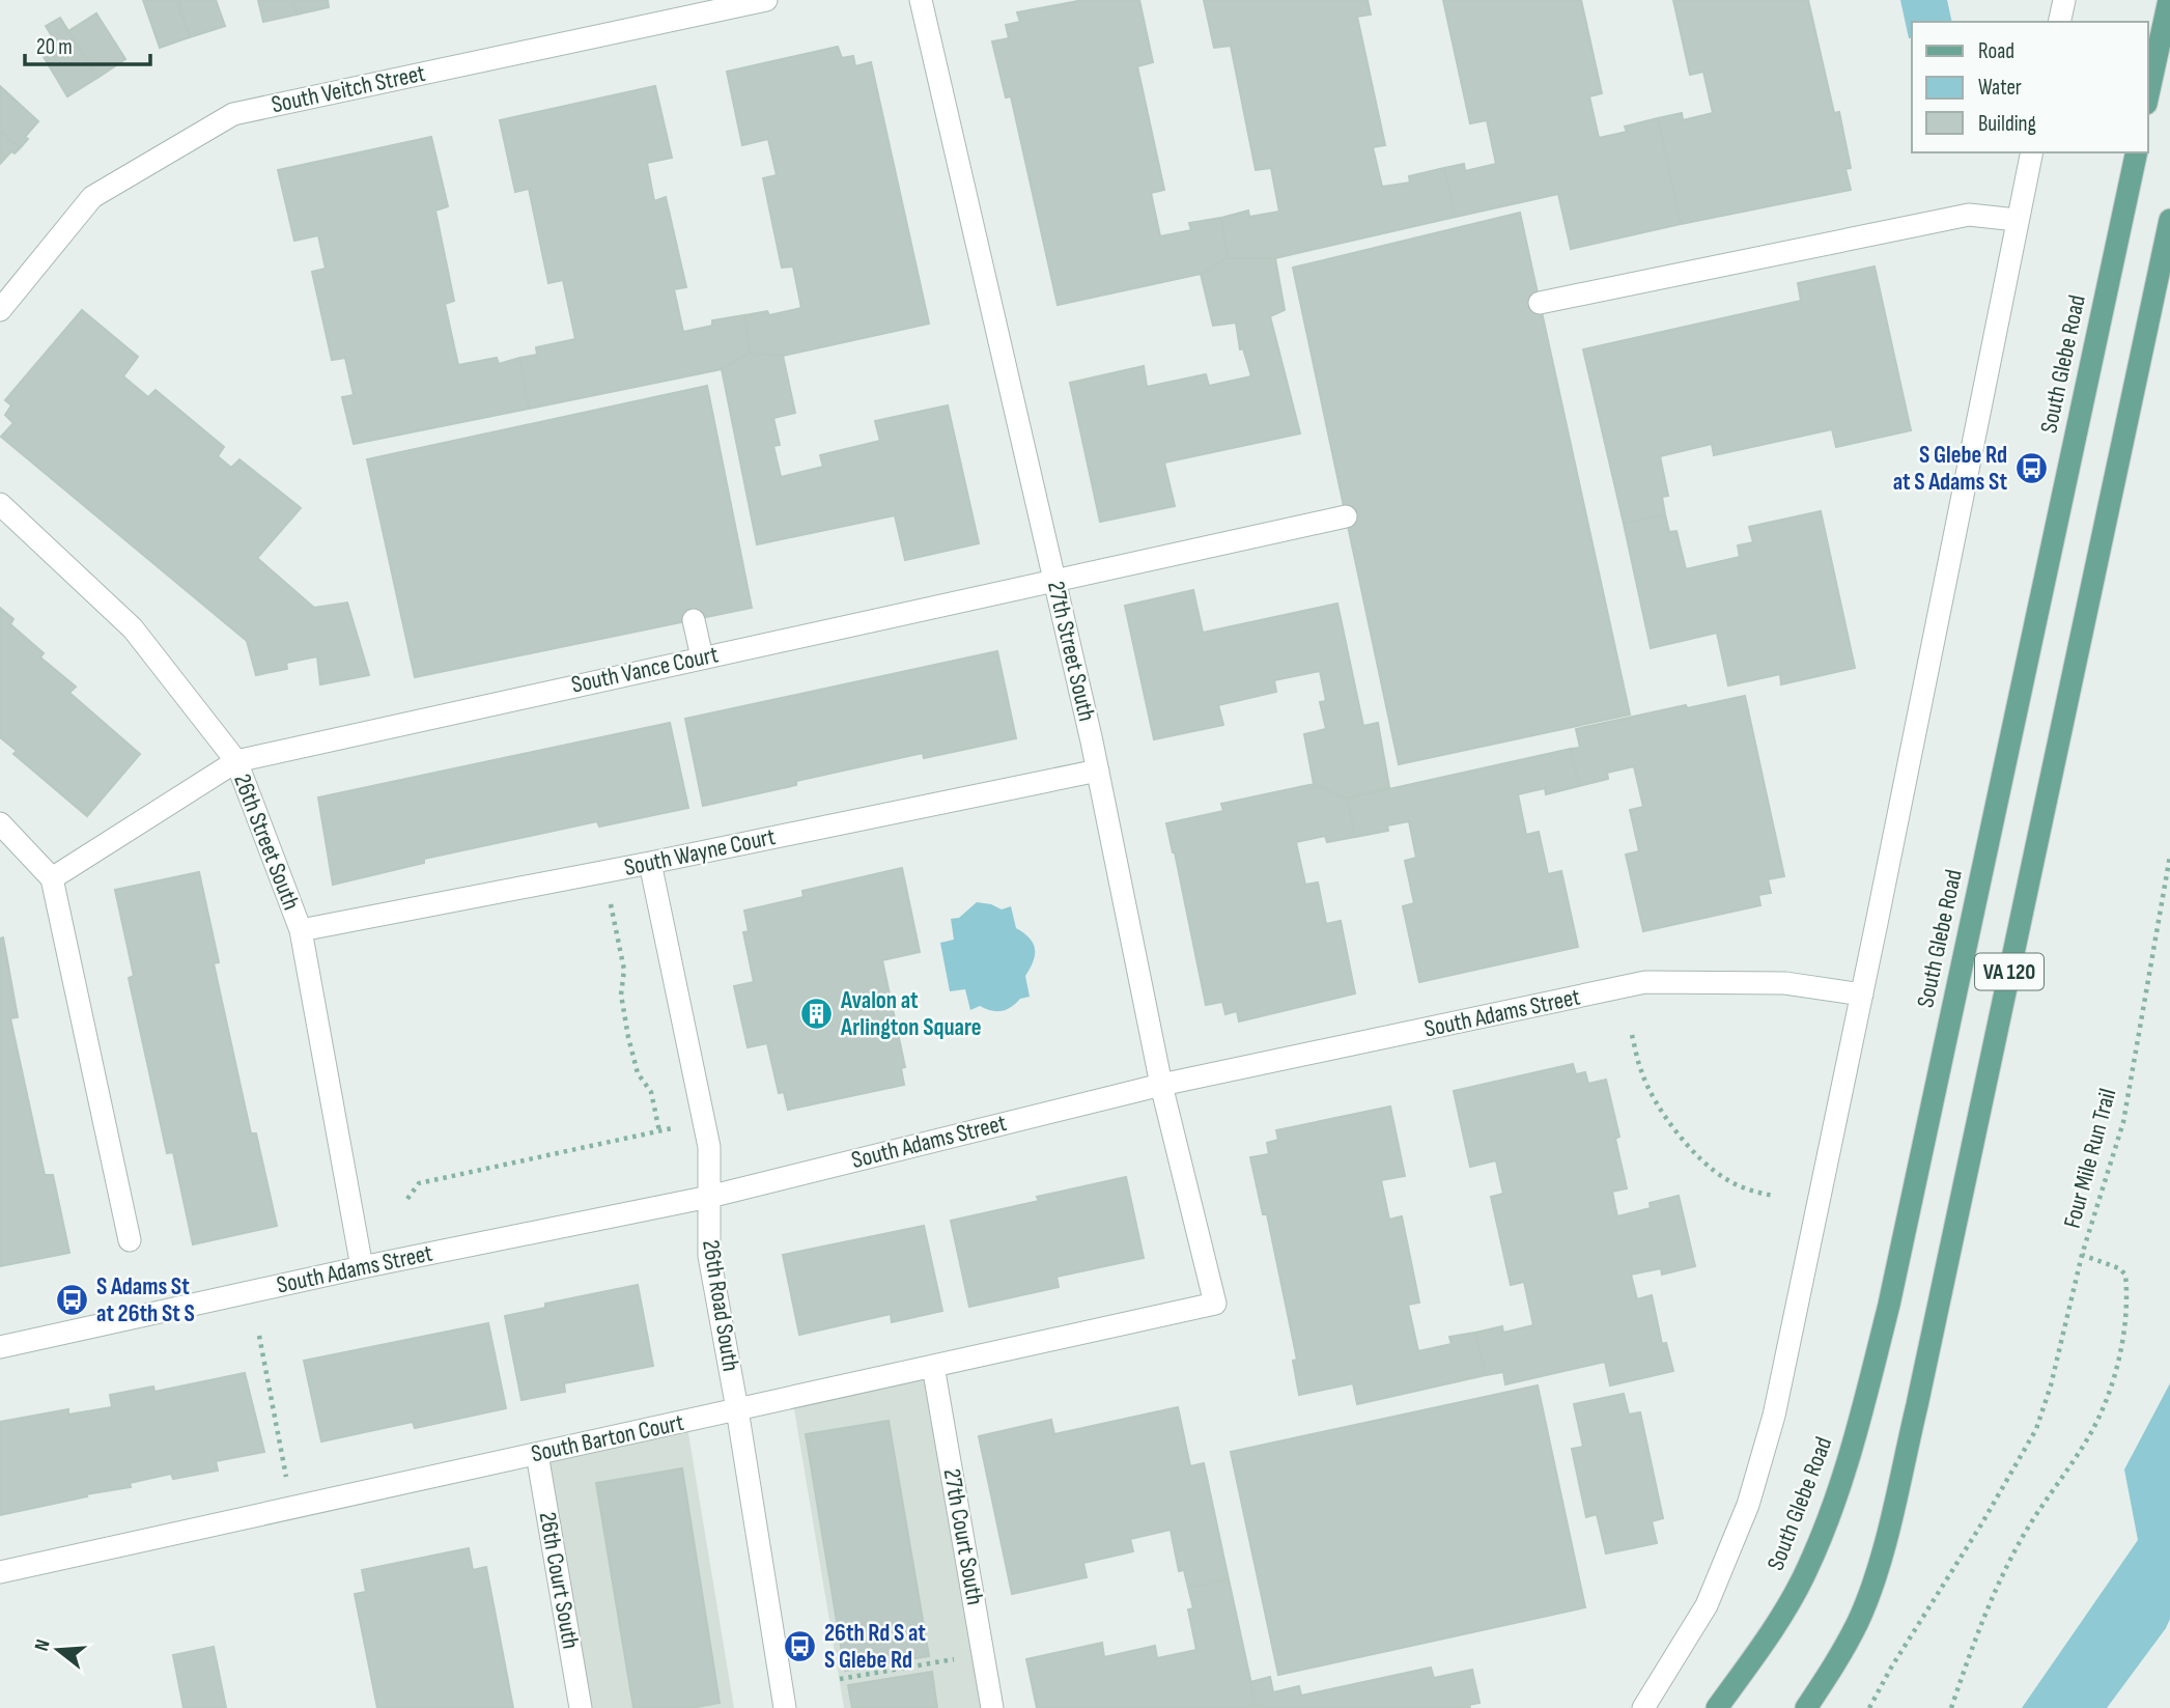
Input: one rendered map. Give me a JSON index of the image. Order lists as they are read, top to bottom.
{
  "streets": {
    "main road": ["South Glebe Road", "VA 120"],
    "street": [
      "South Veitch Street",
      "27th Street South",
      "South Vance Court",
      "26th Street South",
      "South Wayne Court",
      "South Adams Street",
      "26th Road South",
      "South Barton Court",
      "27th Court South",
      "26th Court South"
    ],
    "path": ["Four Mile Run Trail"]
  },
  "crossings": [
    ["South Glebe Road", "South Adams Street"],
    ["27th Street South", "South Vance Court"],
    ["27th Street South", "South Wayne Court"],
    ["27th Street South", "South Adams Street"],
    ["27th Street South", "South Barton Court"],
    ["South Vance Court", "26th Street South"],
    ["26th Street South", "South Wayne Court"],
    ["26th Street South", "South Adams Street"],
    ["South Wayne Court", "26th Road South"],
    ["South Adams Street", "26th Road South"],
    ["26th Road South", "South Barton Court"],
    ["South Barton Court", "27th Court South"],
    ["South Barton Court", "26th Court South"]
  ],
  "places": {
    "bus stop": ["S Glebe Rd at S Adams St", "S Adams St at 26th St S", "26th Rd S at S Glebe Rd"],
    "building": ["Avalon at Arlington Square"]
  },
  "legend": ["Road", "Water", "Building"],
  "scale_bar": "20 m",
  "north": "left"
}
